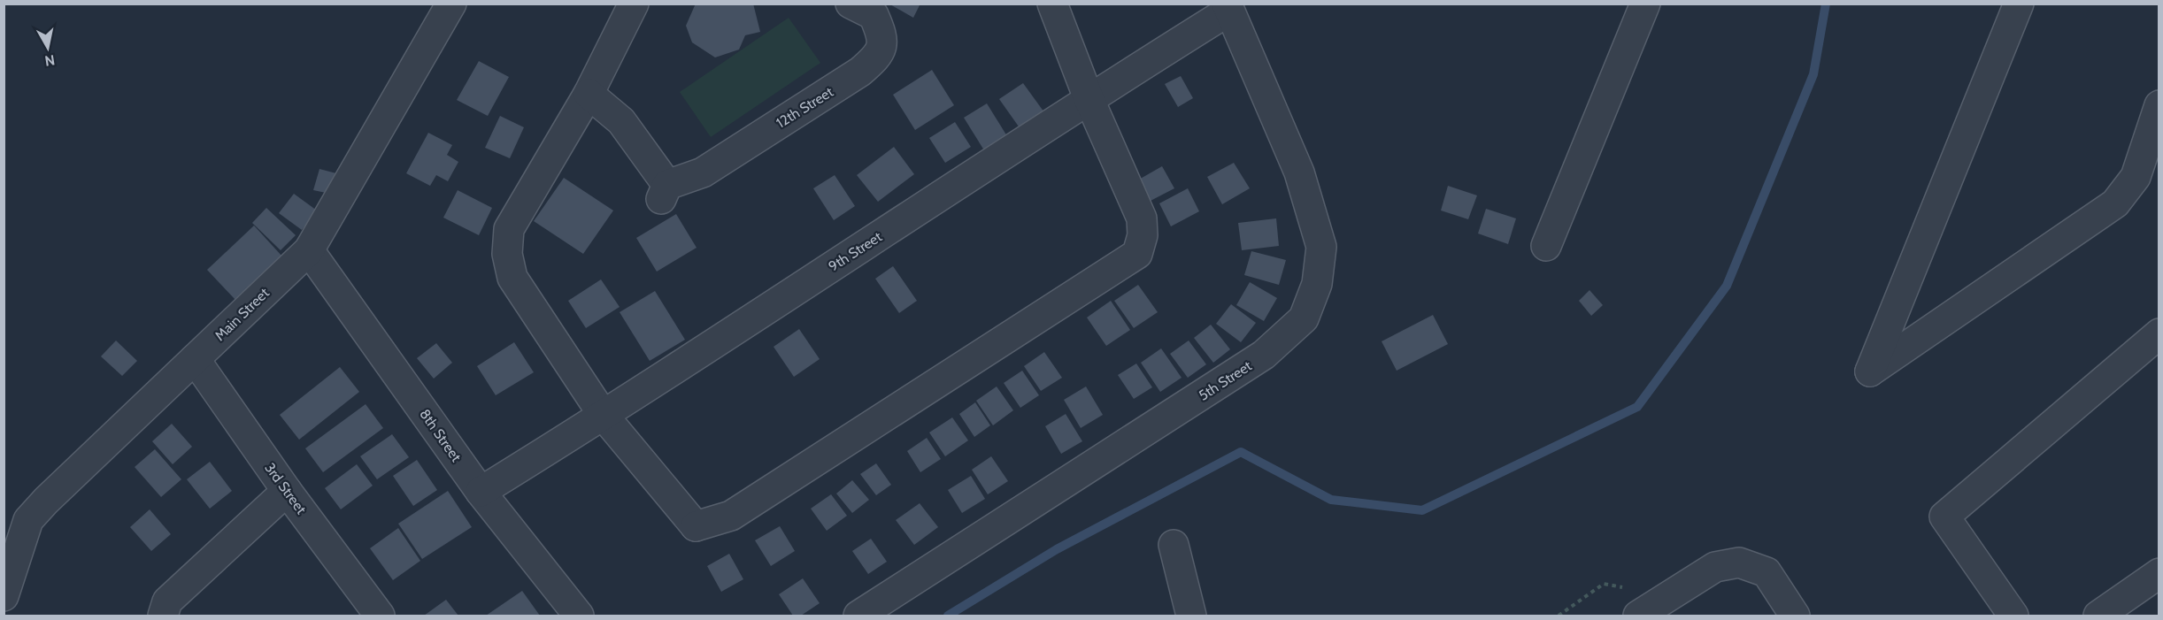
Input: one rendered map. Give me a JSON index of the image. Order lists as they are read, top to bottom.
{
  "streets": {
    "street": [
      "12th Street",
      "9th Street",
      "Main Street",
      "5th Street",
      "8th Street",
      "3rd Street"
    ]
  },
  "crossings": [
    ["9th Street", "5th Street"],
    ["9th Street", "8th Street"],
    ["Main Street", "8th Street"],
    ["Main Street", "3rd Street"]
  ],
  "north": "bottom"
}
